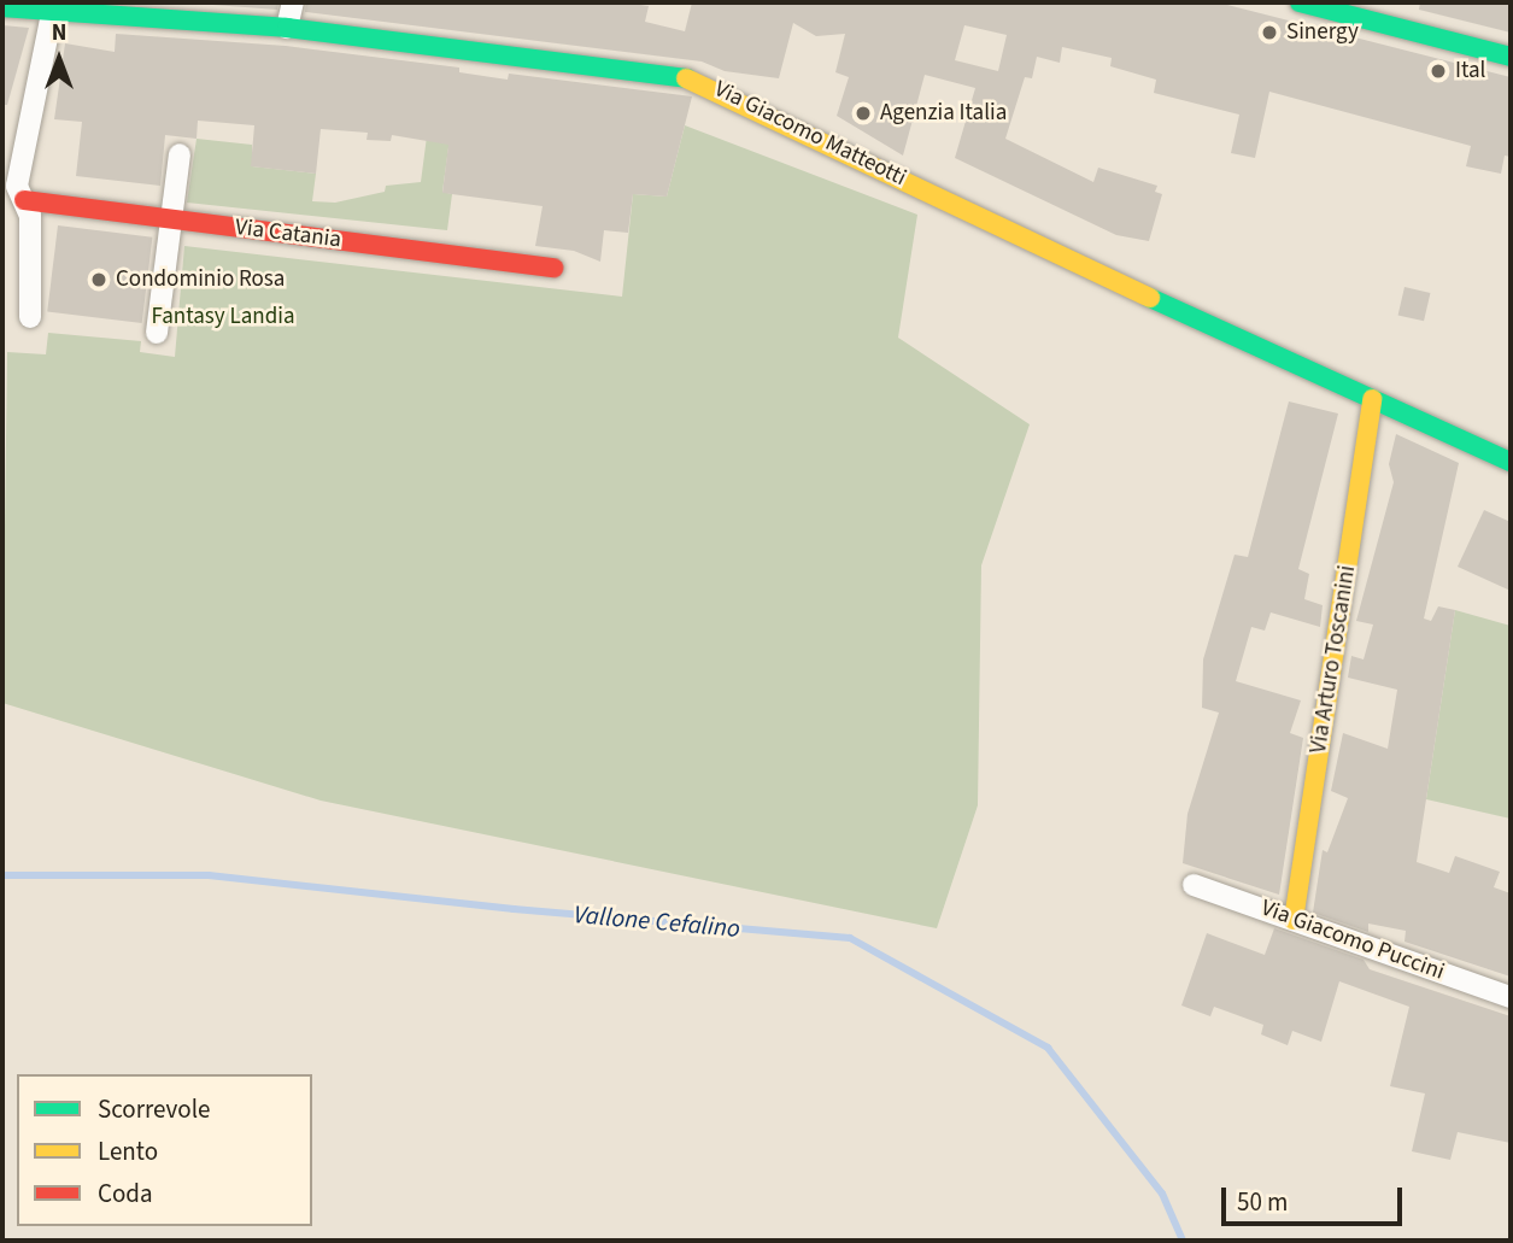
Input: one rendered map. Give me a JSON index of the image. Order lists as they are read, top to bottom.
{
  "streets": {
    "street": [
      "Via Giacomo Matteotti",
      "Via Catania",
      "Via Arturo Toscanini",
      "Via Giacomo Puccini"
    ]
  },
  "crossings": [
    ["Via Giacomo Matteotti", "Via Arturo Toscanini"],
    ["Via Arturo Toscanini", "Via Giacomo Puccini"]
  ],
  "water": ["Vallone Cefalino"],
  "parks": ["Fantasy Landia"],
  "places": [
    "Sinergy",
    "Ital",
    "Agenzia Italia",
    "Condominio Rosa"
  ],
  "legend": ["Scorrevole", "Lento", "Coda"],
  "scale_bar": "50 m",
  "north": "top"
}
